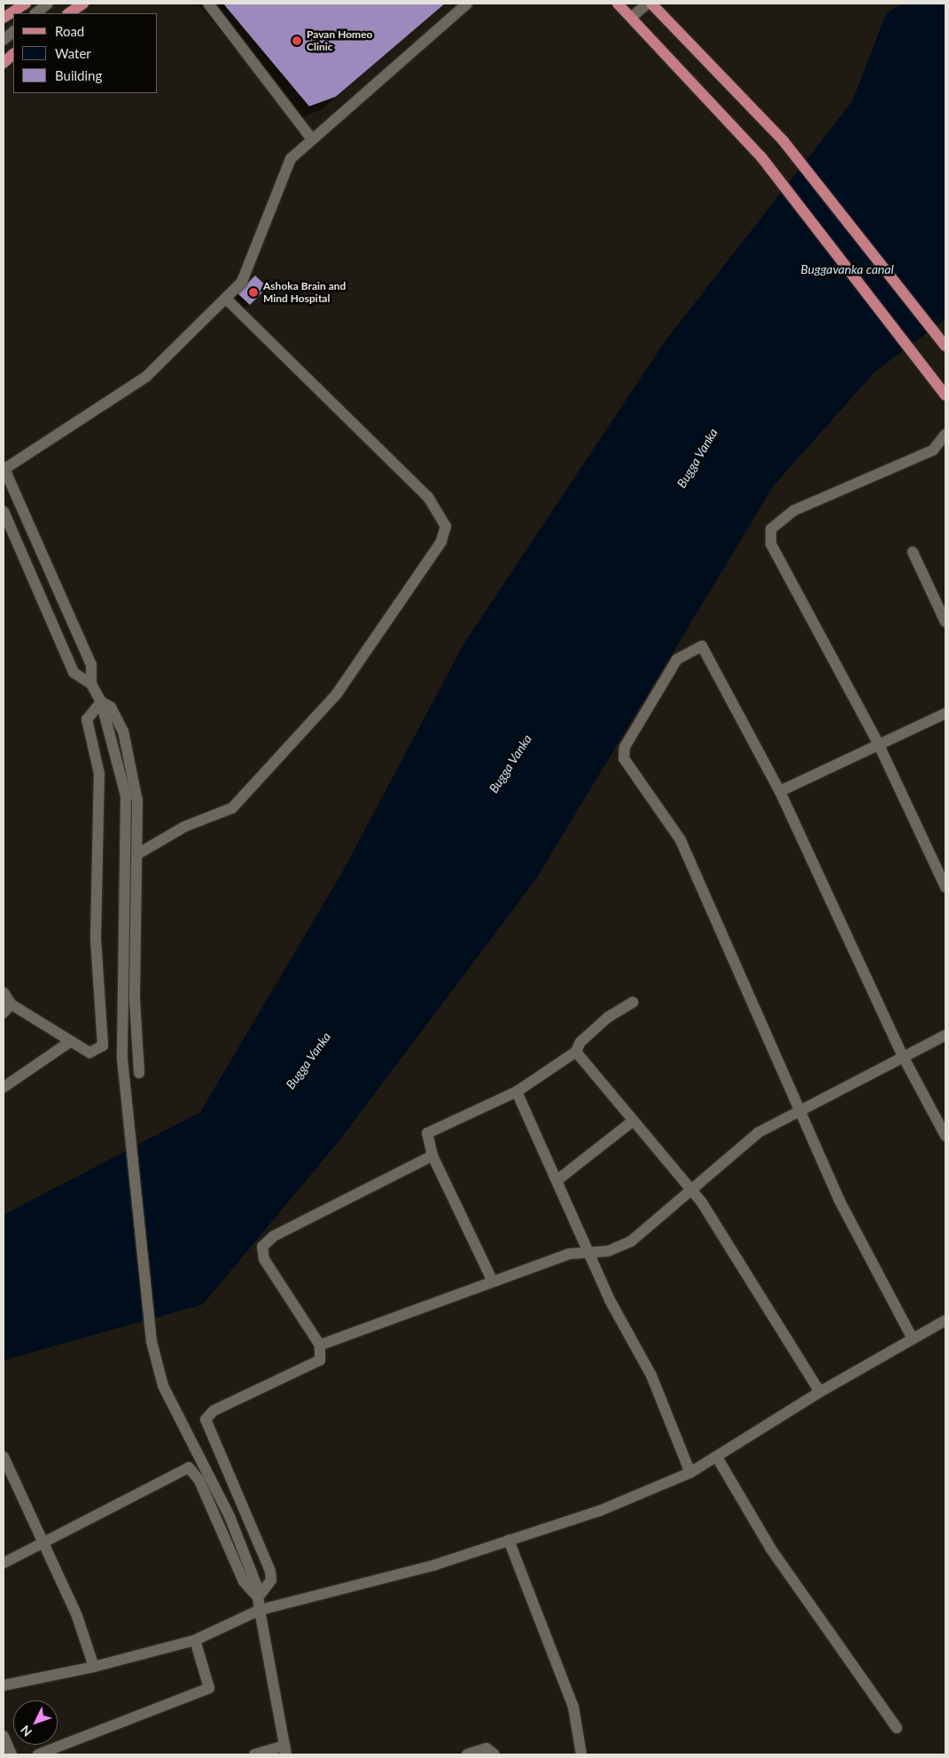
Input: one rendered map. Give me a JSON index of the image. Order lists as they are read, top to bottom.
{
  "water": ["Buggavanka canal", "Bugga Vanka"],
  "places": ["Pavan Homeo Clinic", "Ashoka Brain and Mind Hospital"],
  "legend": ["Road", "Water", "Building"],
  "north": "bottom left"
}
